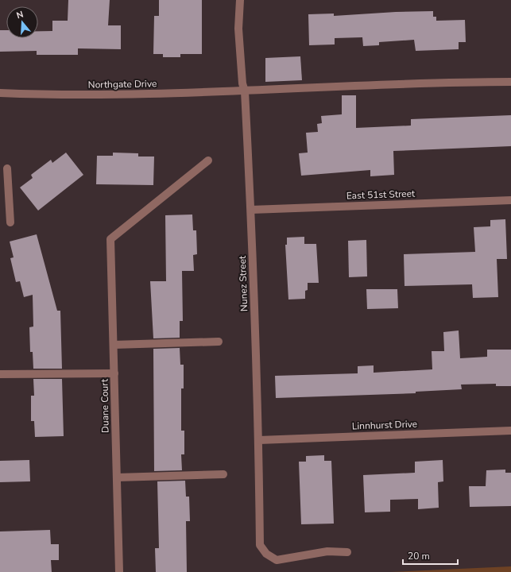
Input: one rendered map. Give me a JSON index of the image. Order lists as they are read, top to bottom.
{
  "streets": {
    "street": [
      "Northgate Drive",
      "East 51st Street",
      "Nunez Street",
      "Duane Court",
      "Linnhurst Drive"
    ]
  },
  "crossings": [
    ["Northgate Drive", "Nunez Street"],
    ["East 51st Street", "Nunez Street"],
    ["Nunez Street", "Linnhurst Drive"]
  ],
  "scale_bar": "20 m",
  "north": "top"
}
